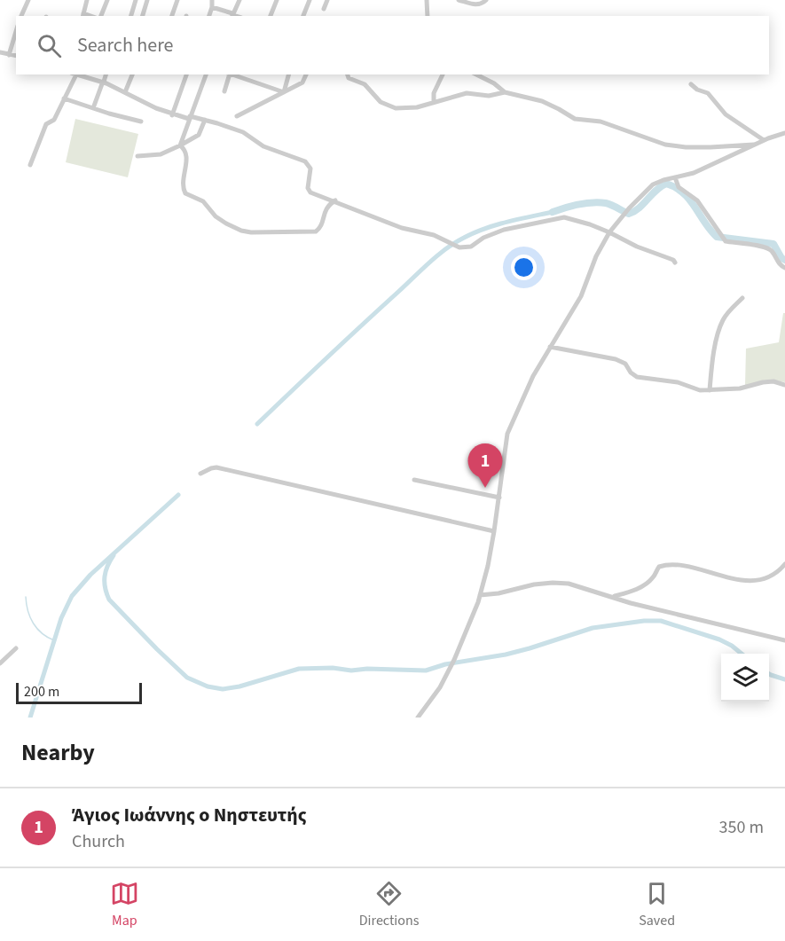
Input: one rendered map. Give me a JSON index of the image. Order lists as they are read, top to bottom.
{
  "scale_bar": "200 m",
  "page": {
    "search": "Search here",
    "pins": "1",
    "scale": "200 m",
    "heading": "Nearby",
    "list": [
      {
        "mark": "1",
        "name": "Άγιος Ιωάννης ο Νηστευτής",
        "note": "Church",
        "value": "350 m"
      }
    ],
    "nav": ["Map", "Directions", "Saved"]
  }
}
